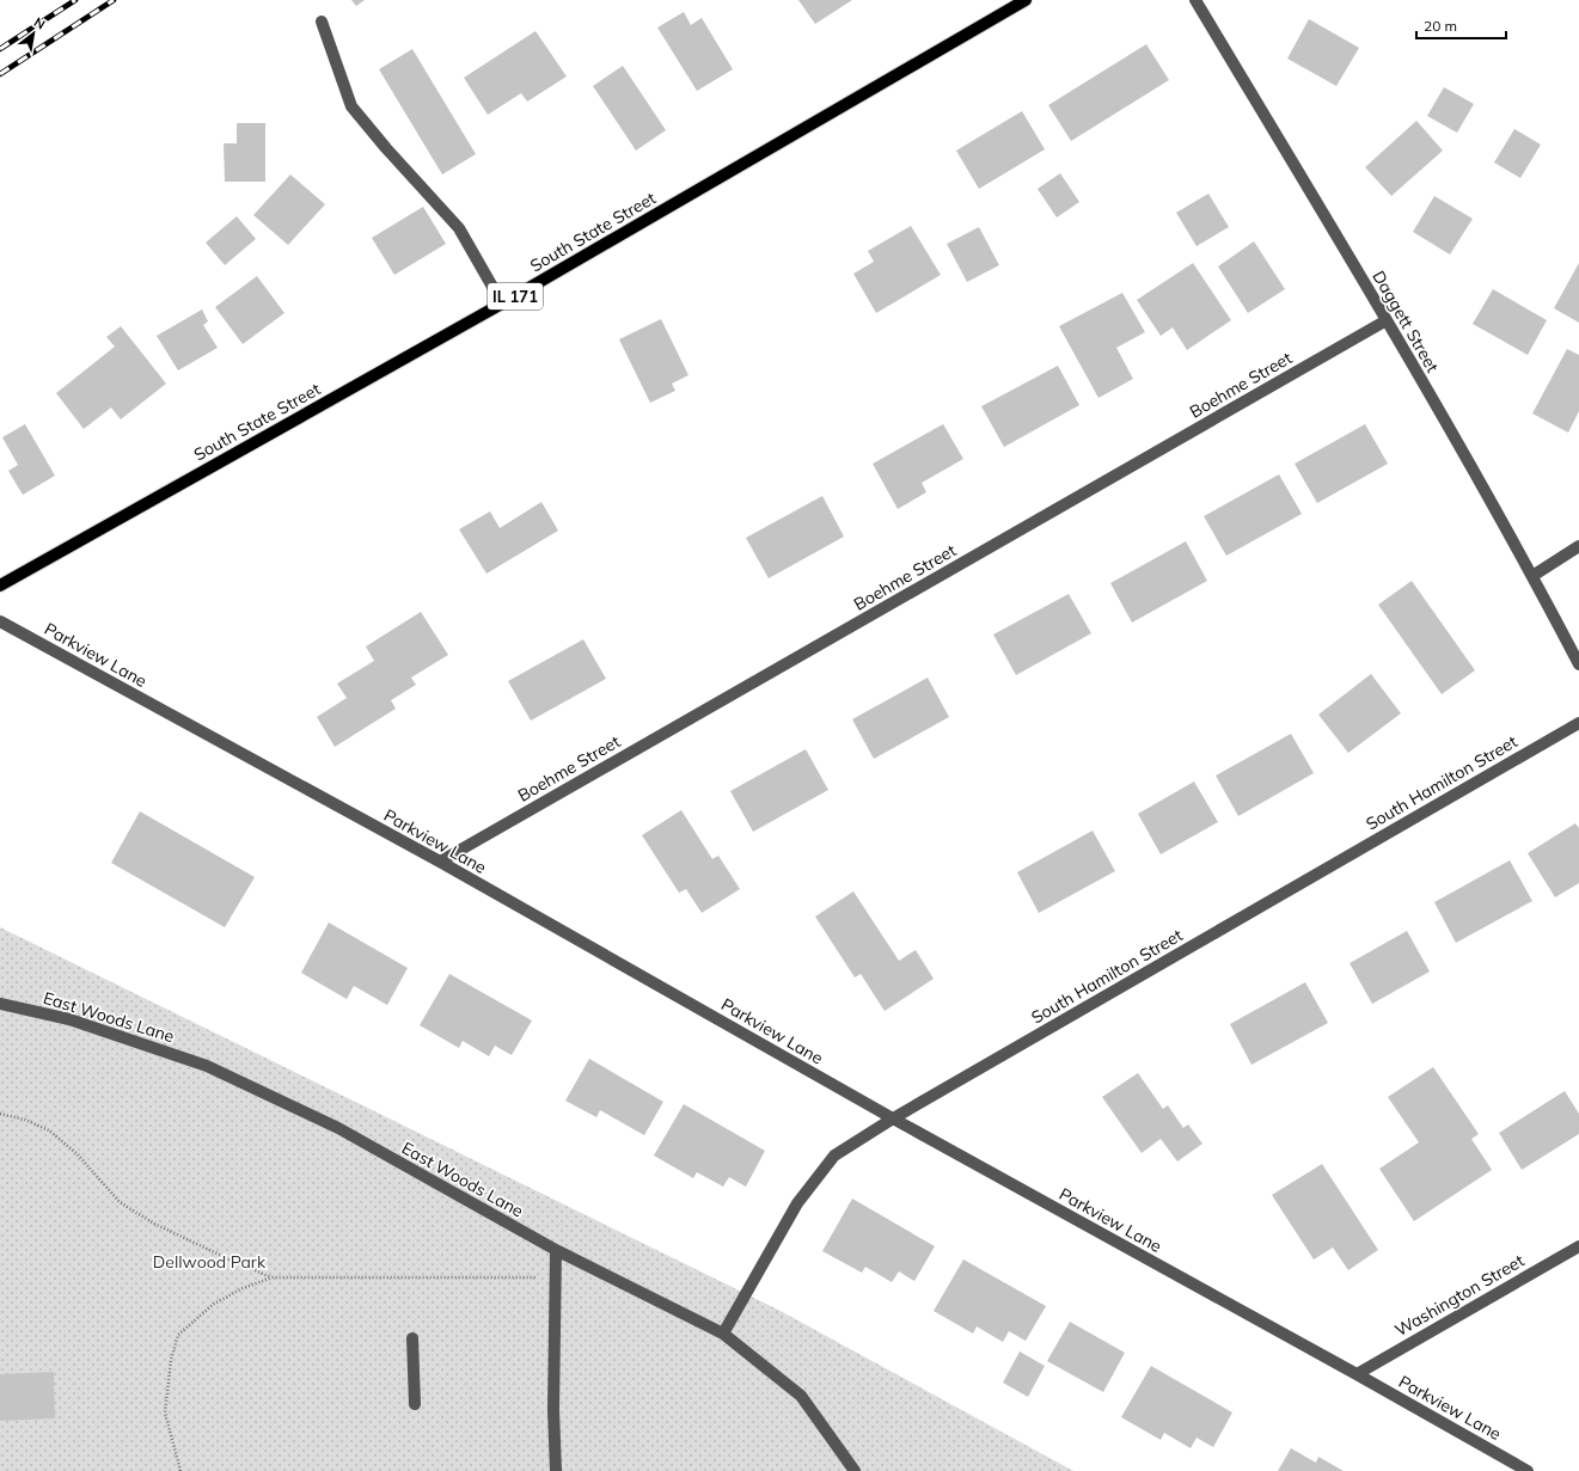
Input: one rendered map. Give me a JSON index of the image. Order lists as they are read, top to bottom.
{
  "streets": {
    "main road": ["South State Street", "IL 171"],
    "street": [
      "Daggett Street",
      "Boehme Street",
      "Parkview Lane",
      "South Hamilton Street",
      "East Woods Lane",
      "Washington Street"
    ]
  },
  "crossings": [
    ["Daggett Street", "Boehme Street"],
    ["Boehme Street", "Parkview Lane"],
    ["Parkview Lane", "South Hamilton Street"],
    ["Parkview Lane", "Washington Street"],
    ["South Hamilton Street", "East Woods Lane"]
  ],
  "parks": ["Dellwood Park"],
  "scale_bar": "20 m",
  "north": "top right"
}
